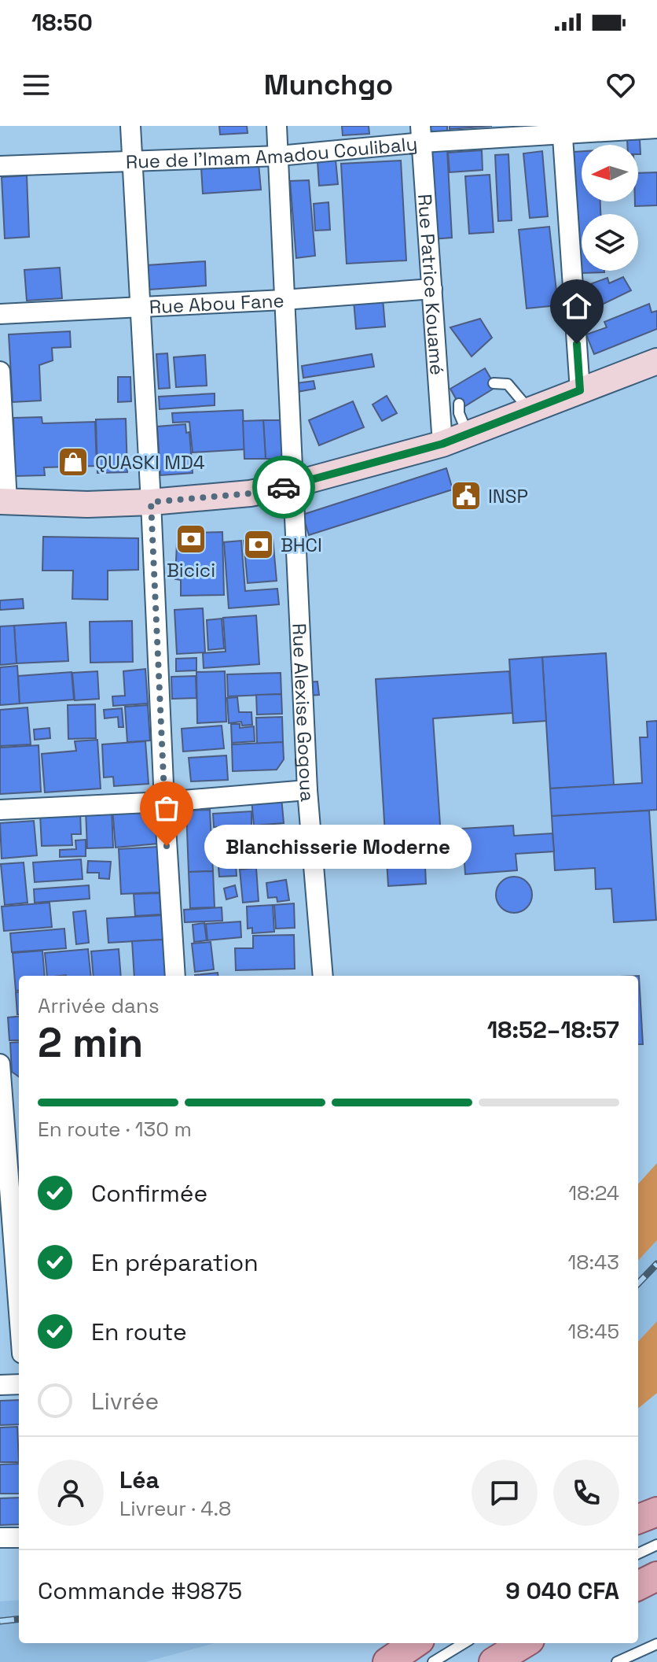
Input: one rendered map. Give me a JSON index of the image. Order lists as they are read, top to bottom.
{
  "streets": {
    "street": [
      "Rue de l'Imam Amadou Coulibaly",
      "Rue Patrice Kouamé",
      "Rue Abou Fane",
      "Rue Alexise Gogoua"
    ]
  },
  "crossings": [
    ["Rue de l'Imam Amadou Coulibaly", "Rue Patrice Kouamé"],
    ["Rue de l'Imam Amadou Coulibaly", "Rue Alexise Gogoua"],
    ["Rue Patrice Kouamé", "Rue Abou Fane"],
    ["Rue Abou Fane", "Rue Alexise Gogoua"]
  ],
  "places": {
    "shop": ["QUASKI MD4"],
    "public building": ["INSP"],
    "bank": ["Bicici", "BHCI"],
    "other": ["Blanchisserie Moderne"]
  },
  "north": "left",
  "page": {
    "status": "18:50",
    "header": "Munchgo",
    "bubble": "Blanchisserie Moderne",
    "heading": ["2 min", "Arrivée dans", "18:52–18:57"],
    "panel": [
      "Léa",
      "Livreur · 4.8",
      "Commande #9875",
      "9 040 CFA"
    ],
    "bar": "En route · 130 m",
    "list": [
      ["Confirmée", "18:24"],
      ["En préparation", "18:43"],
      ["En route", "18:45"],
      "Livrée"
    ]
  }
}
